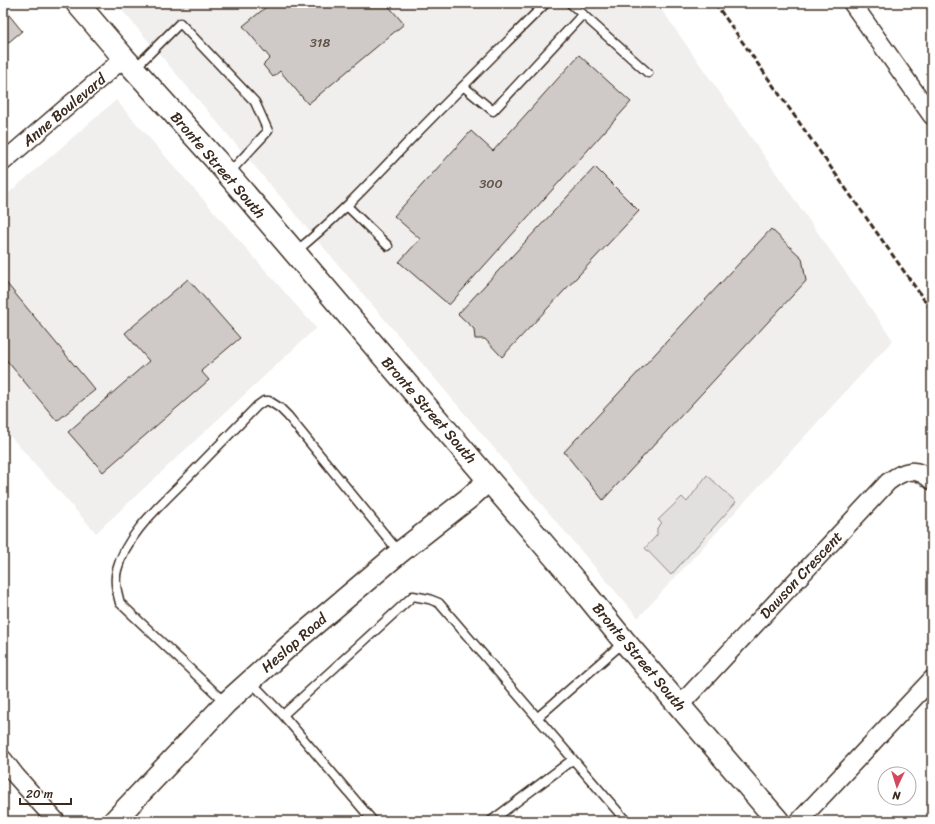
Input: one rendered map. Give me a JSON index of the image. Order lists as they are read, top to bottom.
{
  "streets": {
    "main road": ["Bronte Street South"],
    "street": ["Anne Boulevard", "Dawson Crescent", "Heslop Road"]
  },
  "crossings": [
    ["Anne Boulevard", "Bronte Street South"],
    ["Bronte Street South", "Dawson Crescent"],
    ["Bronte Street South", "Heslop Road"]
  ],
  "house_numbers": ["318", "300"],
  "scale_bar": "20 m",
  "north": "bottom"
}
